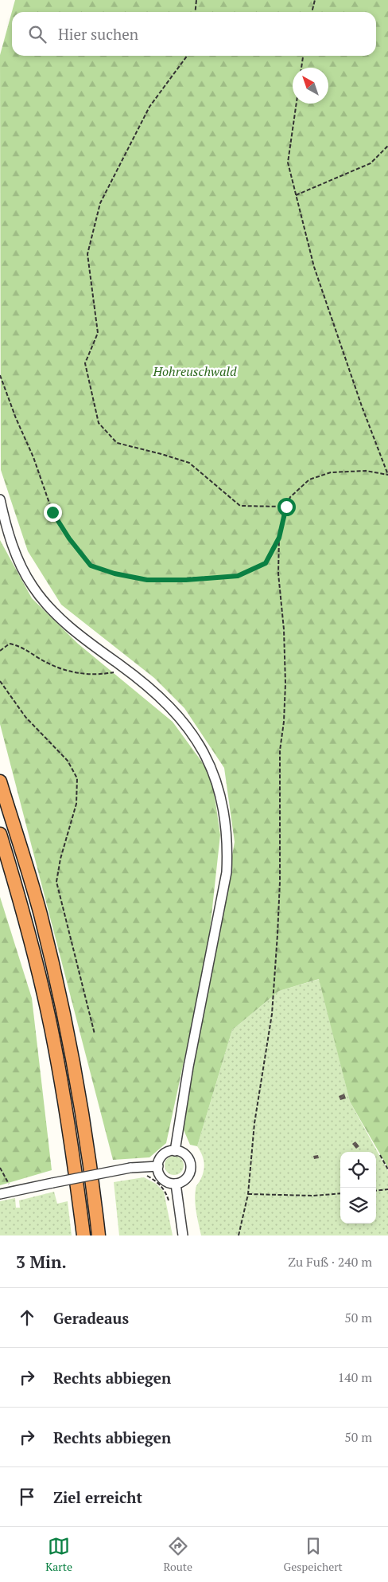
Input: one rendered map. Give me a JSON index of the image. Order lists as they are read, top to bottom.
{
  "parks": ["Hohreuschwald"],
  "north": "top left",
  "page": {
    "search": "Hier suchen",
    "heading": ["3 Min.", "Zu Fuß · 240 m"],
    "list": [
      ["Geradeaus", "50 m"],
      ["Rechts abbiegen", "140 m"],
      ["Rechts abbiegen", "50 m"],
      "Ziel erreicht"
    ],
    "nav": ["Karte", "Route", "Gespeichert"]
  }
}
